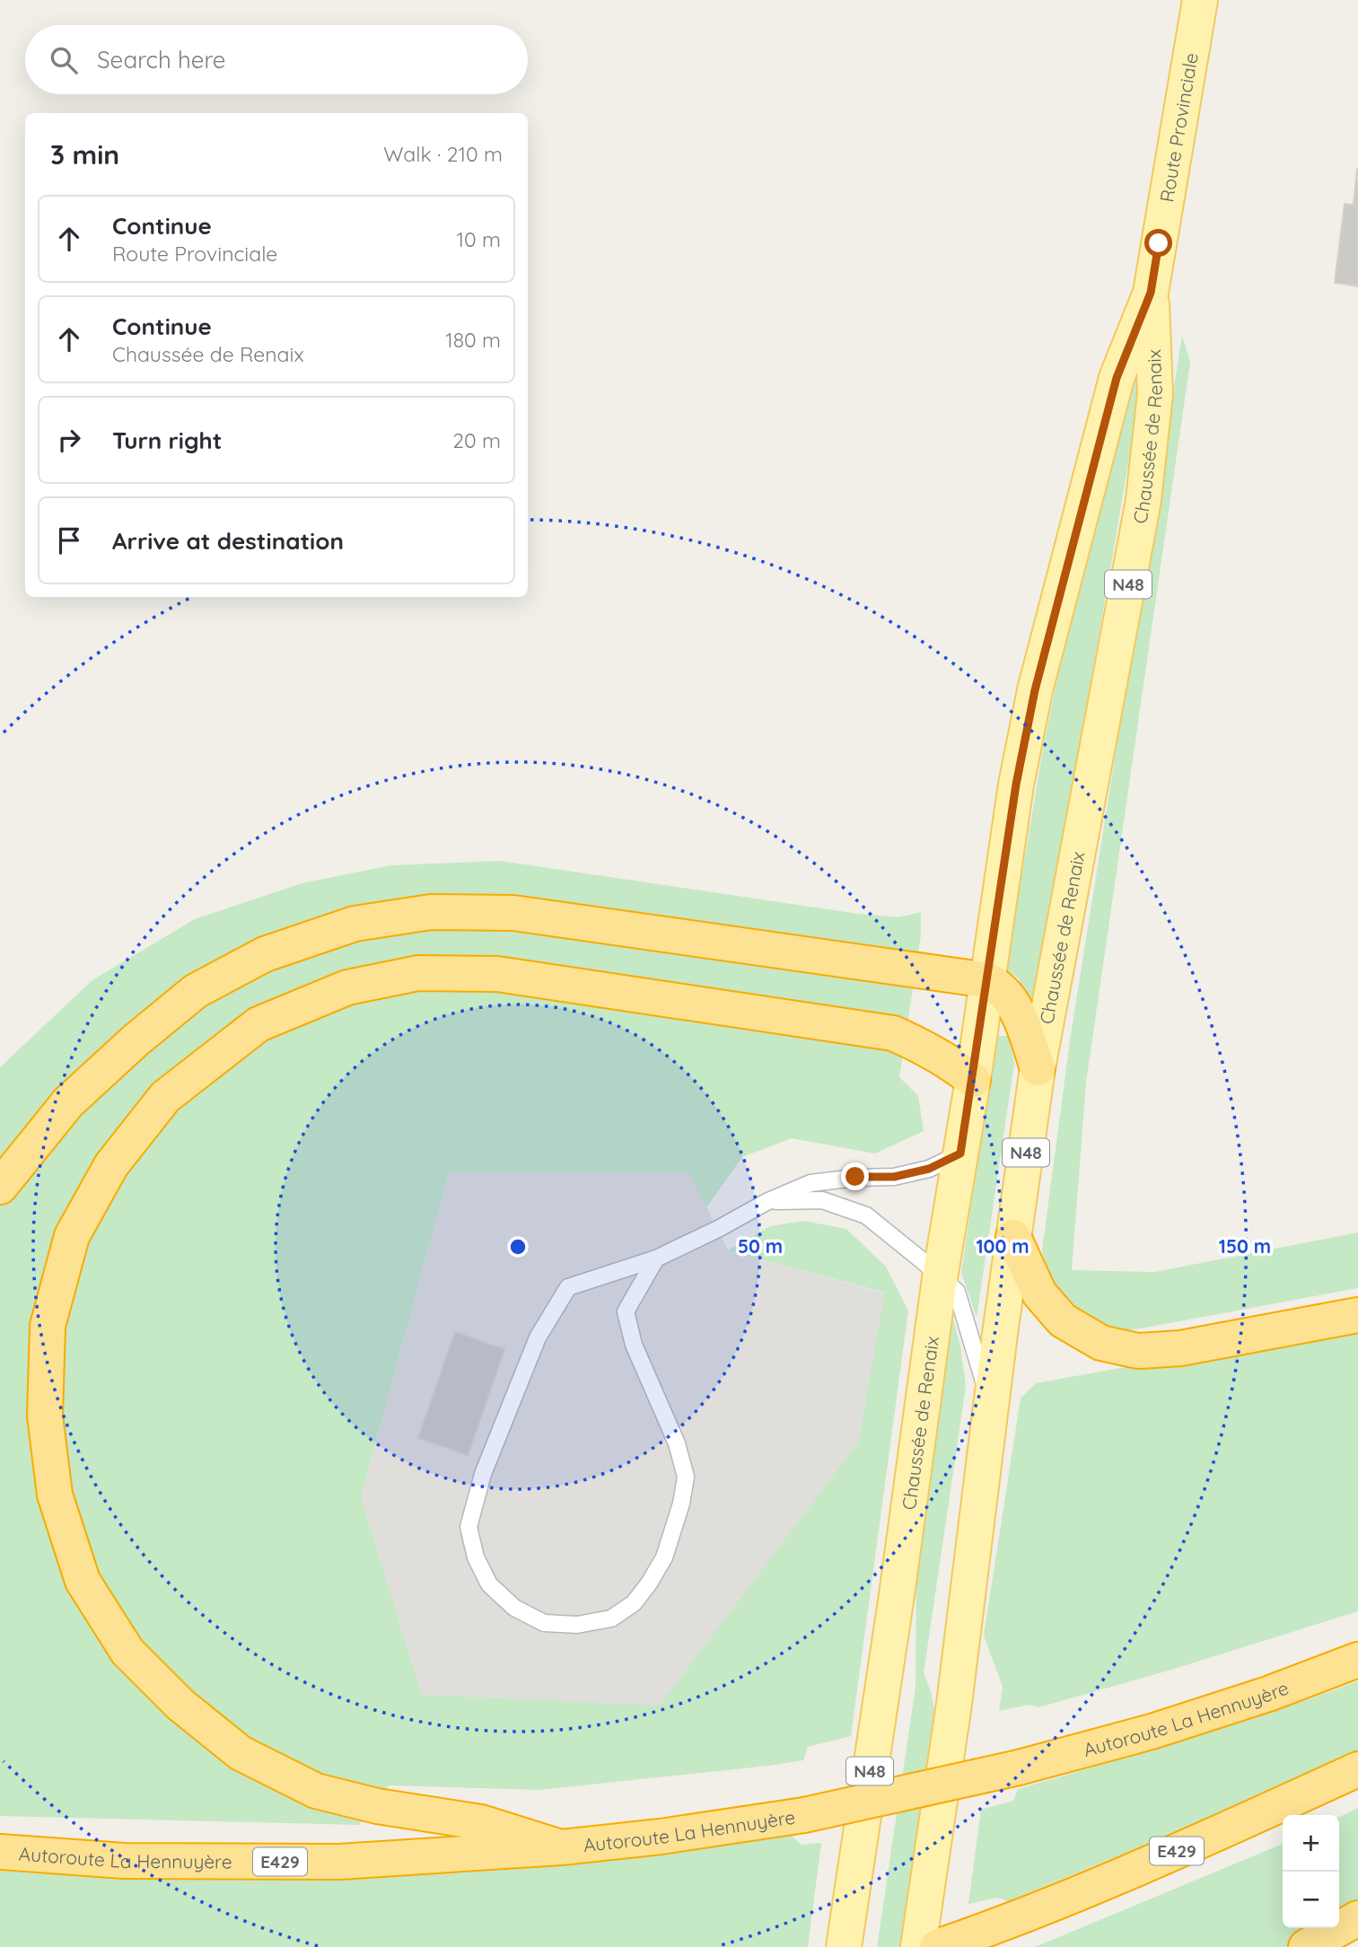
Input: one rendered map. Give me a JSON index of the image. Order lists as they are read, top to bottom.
{
  "streets": {
    "highway": ["Autoroute La Hennuyère", "E429"],
    "main road": ["Route Provinciale", "Chaussée de Renaix", "N48"]
  },
  "crossings": [
    ["Route Provinciale", "Chaussée de Renaix"]
  ],
  "page": {
    "search": "Search here",
    "heading": ["3 min", "Walk · 210 m"],
    "list": [
      ["Continue", "Route Provinciale", "10 m"],
      ["Continue", "Chaussée de Renaix", "180 m"],
      ["Turn right", "20 m"],
      "Arrive at destination"
    ],
    "map_buttons": ["+", "−"]
  },
  "rings": ["50 m", "100 m", "150 m"]
}
